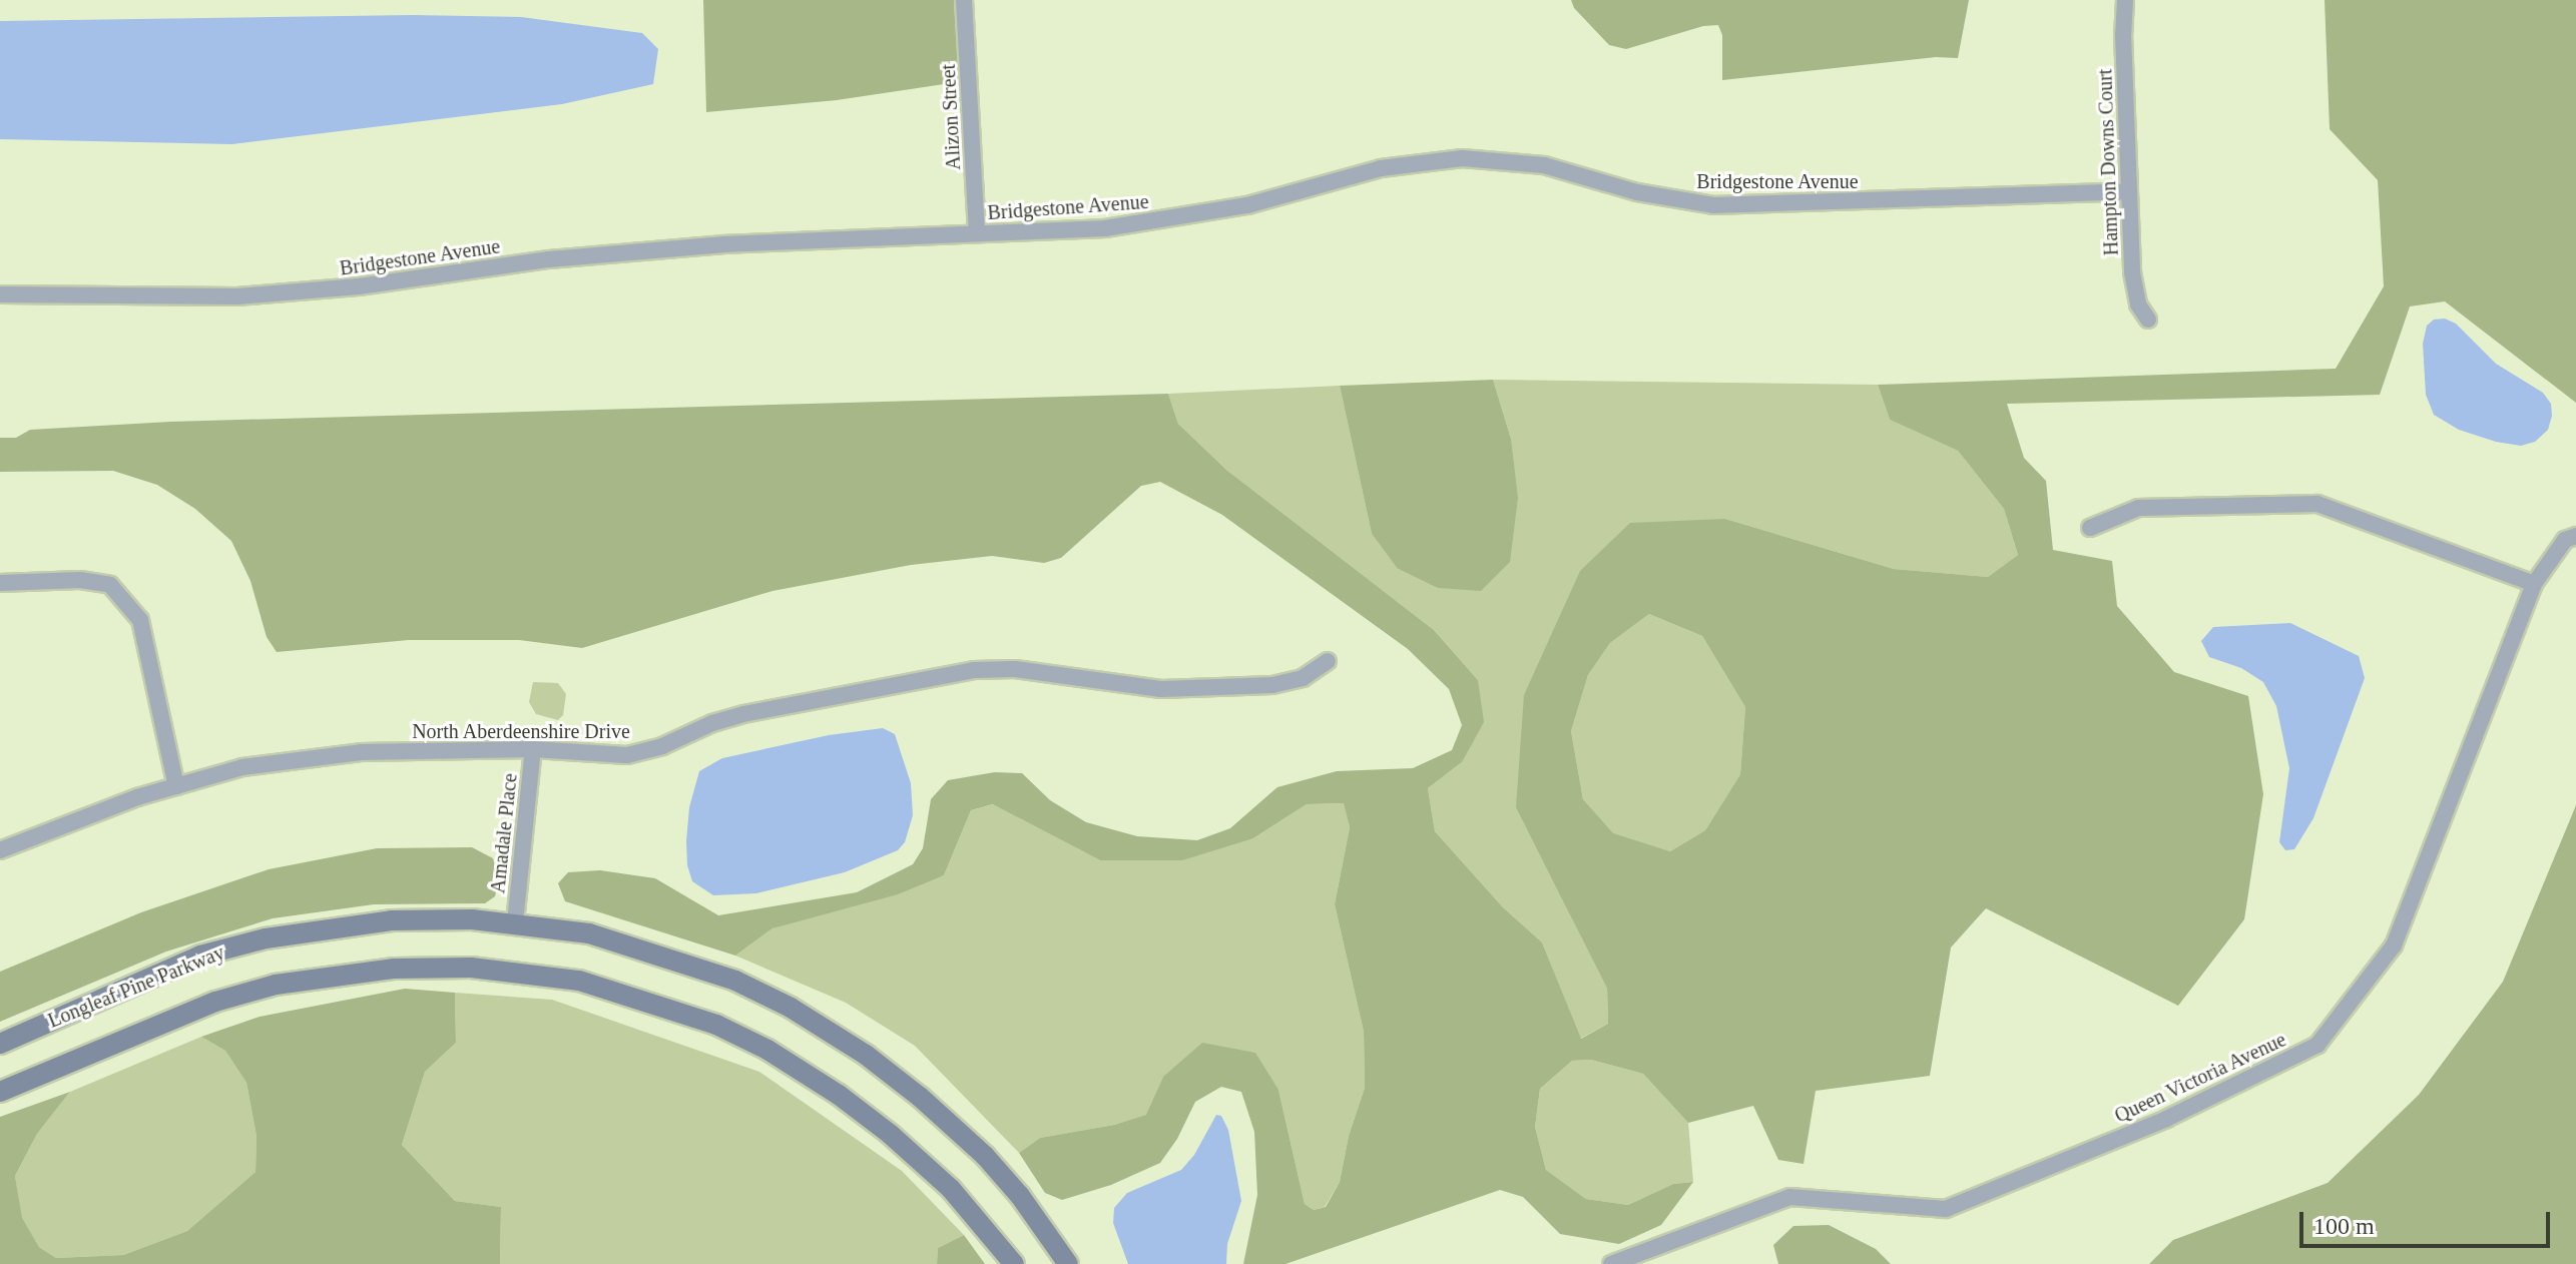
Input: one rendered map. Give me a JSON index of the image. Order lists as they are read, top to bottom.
{
  "streets": {
    "main road": ["Longleaf Pine Parkway"],
    "street": [
      "Alizon Street",
      "Hampton Downs Court",
      "Bridgestone Avenue",
      "North Aberdeenshire Drive",
      "Amadale Place",
      "Queen Victoria Avenue"
    ]
  },
  "crossings": [
    ["Alizon Street", "Bridgestone Avenue"],
    ["Hampton Downs Court", "Bridgestone Avenue"],
    ["North Aberdeenshire Drive", "Amadale Place"],
    ["Amadale Place", "Longleaf Pine Parkway"]
  ],
  "scale_bar": "100 m"
}
